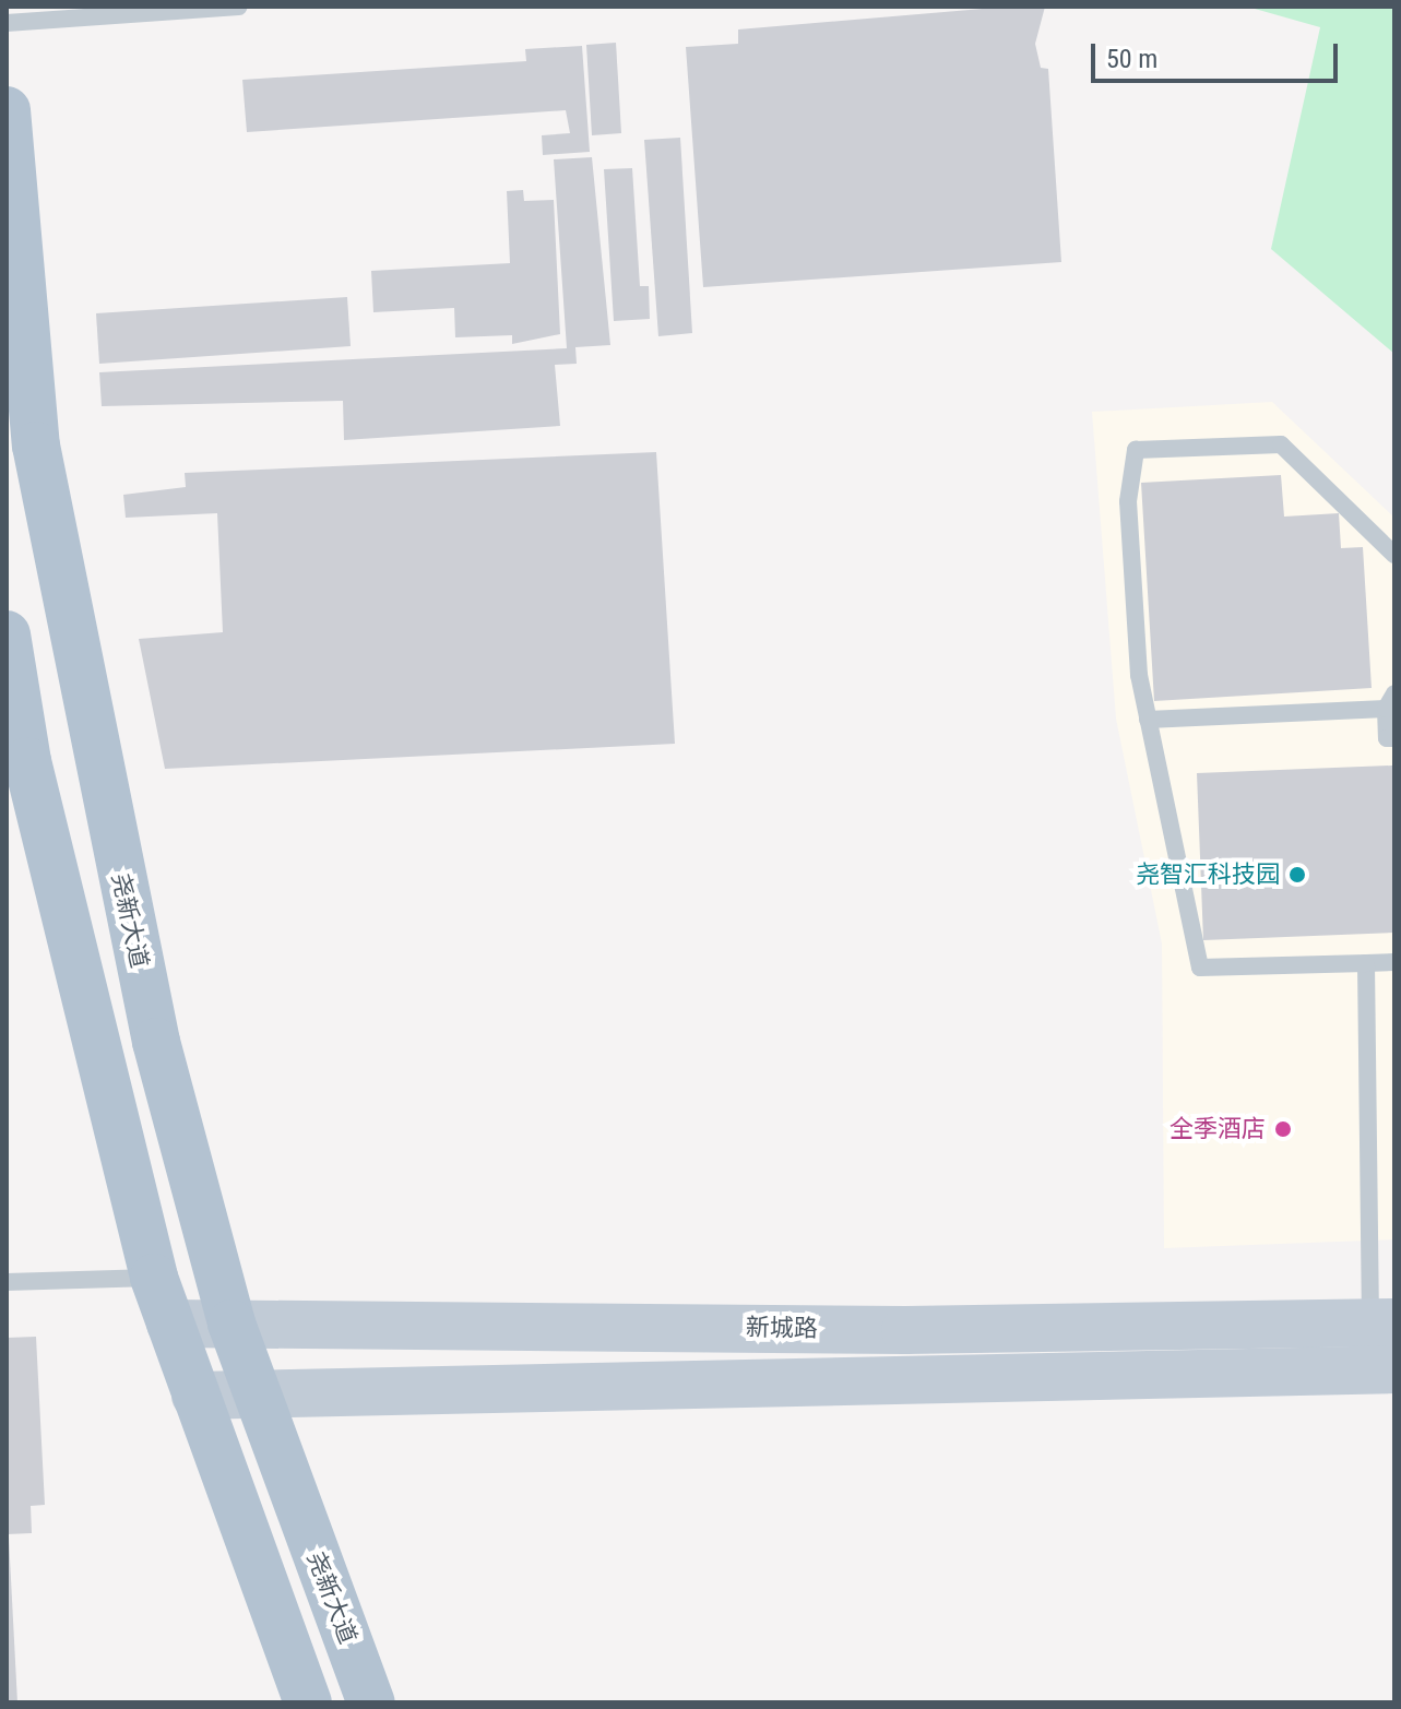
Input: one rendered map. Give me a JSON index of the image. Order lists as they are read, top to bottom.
{
  "streets": {
    "main road": ["尧新大道", "新城路"]
  },
  "crossings": [
    ["尧新大道", "新城路"]
  ],
  "places": ["尧智汇科技园", "全季酒店"],
  "scale_bar": "50 m"
}
